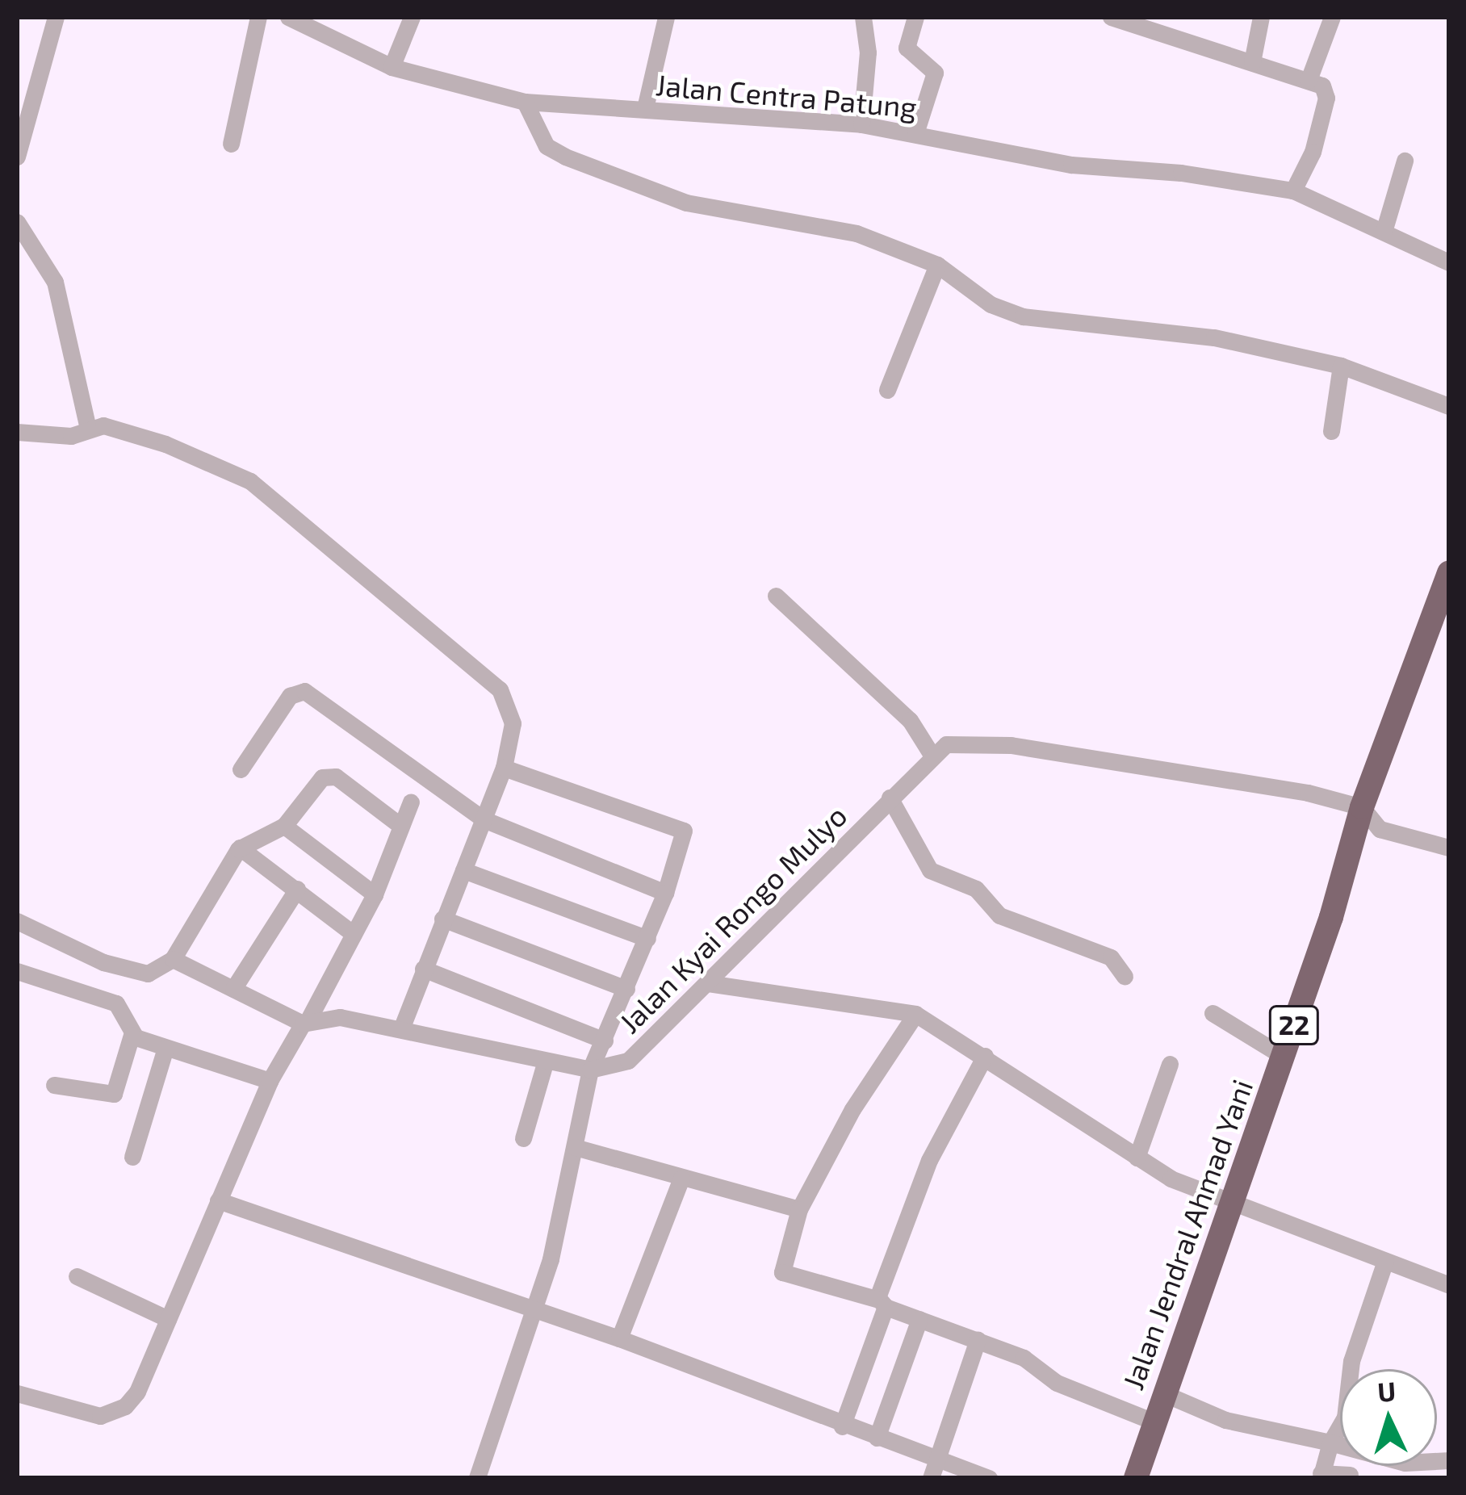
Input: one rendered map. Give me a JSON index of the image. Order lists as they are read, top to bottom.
{
  "streets": {
    "highway": ["22", "Jalan Jendral Ahmad Yani"],
    "street": ["Jalan Centra Patung", "Jalan Kyai Rongo Mulyo"]
  },
  "crossings": [
    ["Jalan Kyai Rongo Mulyo", "Jalan Jendral Ahmad Yani"]
  ],
  "north": "top"
}
